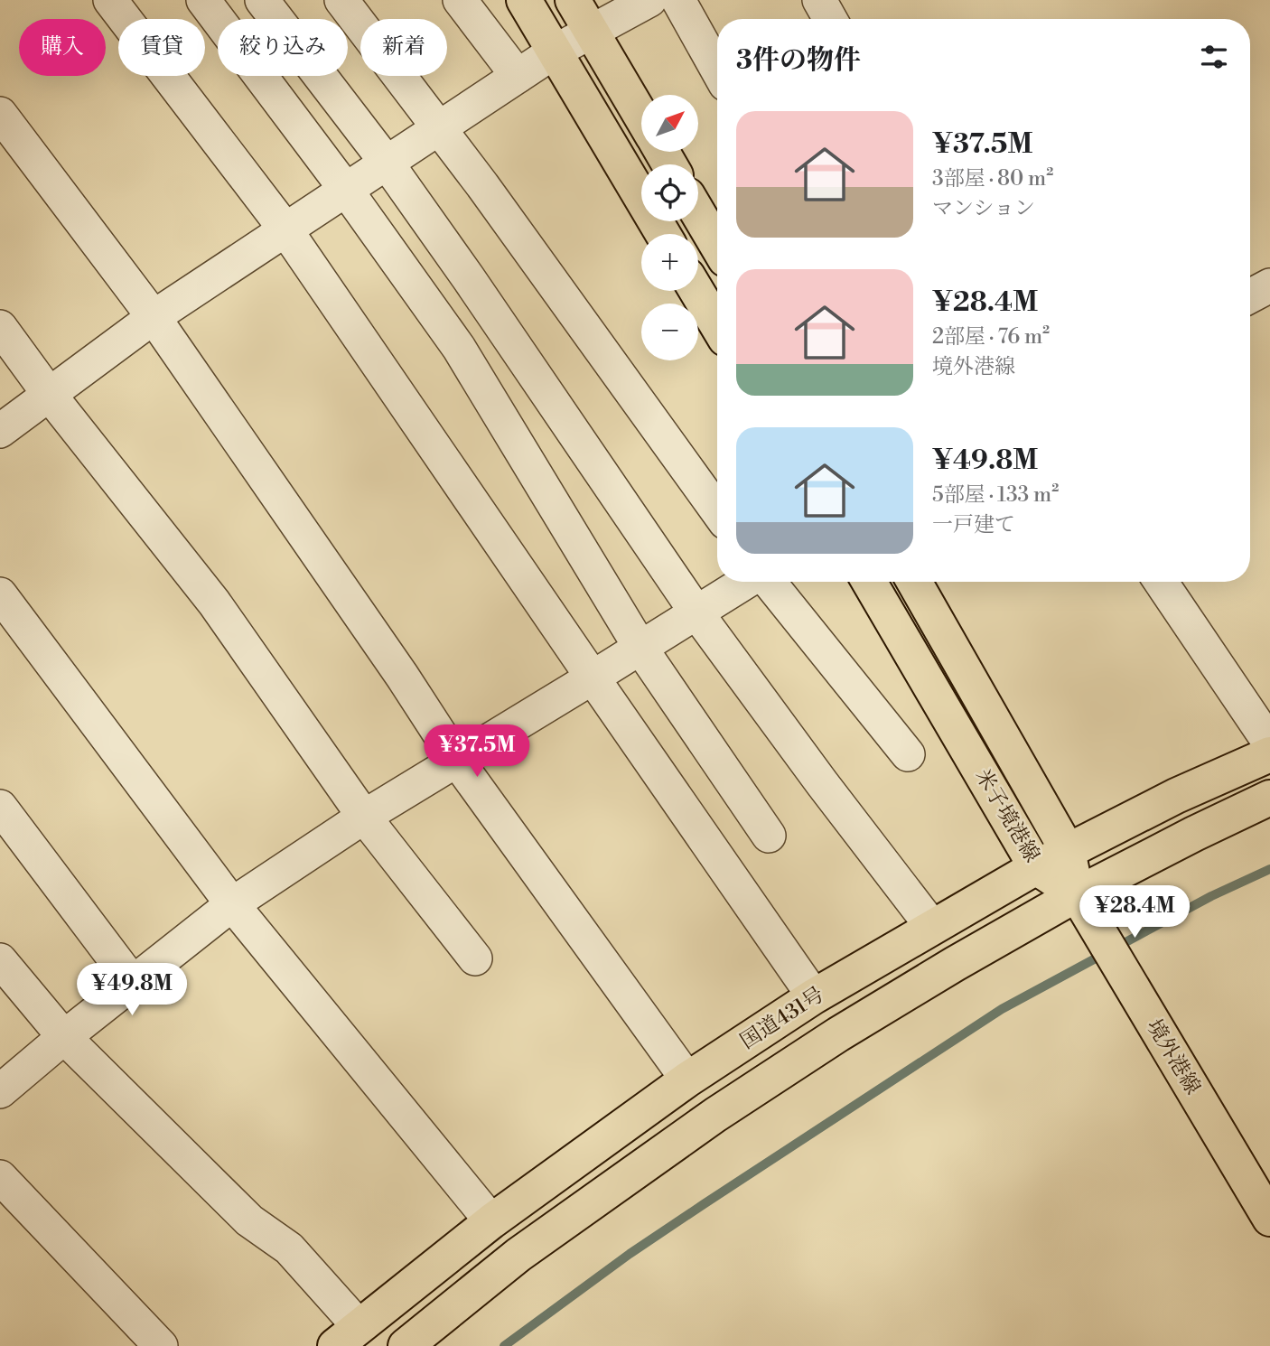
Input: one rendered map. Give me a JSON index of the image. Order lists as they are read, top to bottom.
{
  "streets": {
    "main road": ["米子境港線", "国道431号", "境外港線"]
  },
  "crossings": [
    ["米子境港線", "国道431号"],
    ["米子境港線", "境外港線"]
  ],
  "north": "top right",
  "page": {
    "chip": [
      "購入",
      "賃貸",
      "絞り込み",
      "新着"
    ],
    "heading": "3件の物件",
    "map_buttons": ["+", "−"],
    "list": [
      {
        "name": "¥37.5M",
        "note": "3部屋 · 80 m² · マンション"
      },
      {
        "name": "¥28.4M",
        "note": "2部屋 · 76 m² · 境外港線"
      },
      {
        "name": "¥49.8M",
        "note": "5部屋 · 133 m² · 一戸建て"
      }
    ],
    "price": ["¥37.5M", "¥28.4M", "¥49.8M"]
  }
}
